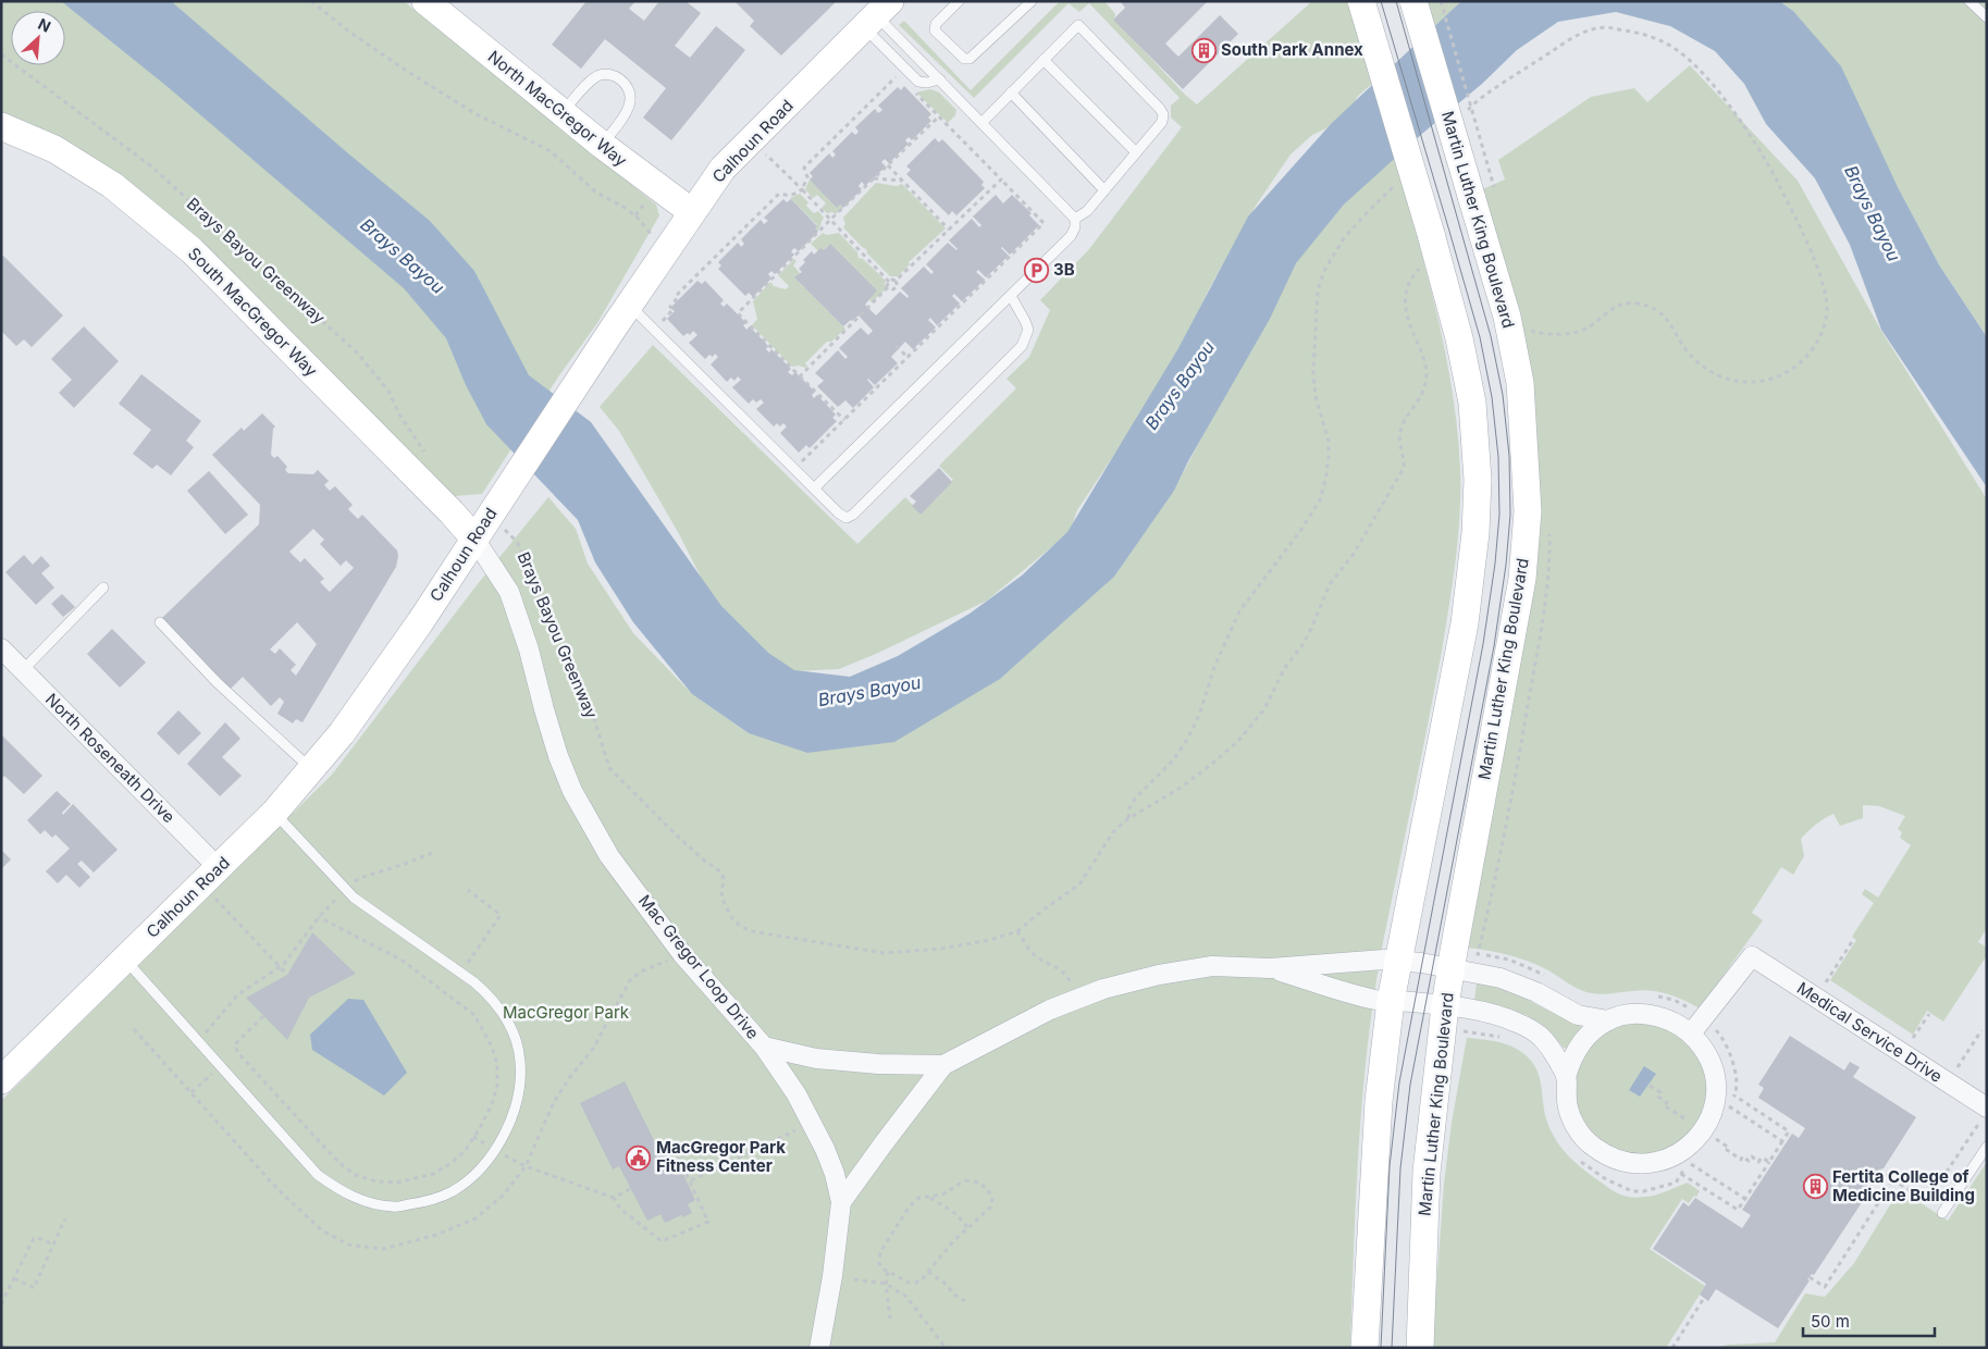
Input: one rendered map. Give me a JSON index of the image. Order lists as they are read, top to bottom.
{
  "streets": {
    "main road": [
      "North MacGregor Way",
      "Calhoun Road",
      "Martin Luther King Boulevard",
      "South MacGregor Way"
    ],
    "street": ["North Roseneath Drive", "Mac Gregor Loop Drive", "Medical Service Drive"],
    "path": ["Brays Bayou Greenway"]
  },
  "crossings": [
    ["North MacGregor Way", "Calhoun Road"],
    ["Calhoun Road", "Brays Bayou Greenway"],
    ["Calhoun Road", "South MacGregor Way"],
    ["Calhoun Road", "North Roseneath Drive"],
    ["Calhoun Road", "Mac Gregor Loop Drive"],
    ["South MacGregor Way", "Mac Gregor Loop Drive"]
  ],
  "water": ["Brays Bayou"],
  "parks": ["MacGregor Park"],
  "places": {
    "building": ["South Park Annex", "Fertita College of Medicine Building"],
    "parking": ["3B"],
    "public building": ["MacGregor Park Fitness Center"]
  },
  "scale_bar": "50 m",
  "north": "top right"
}
